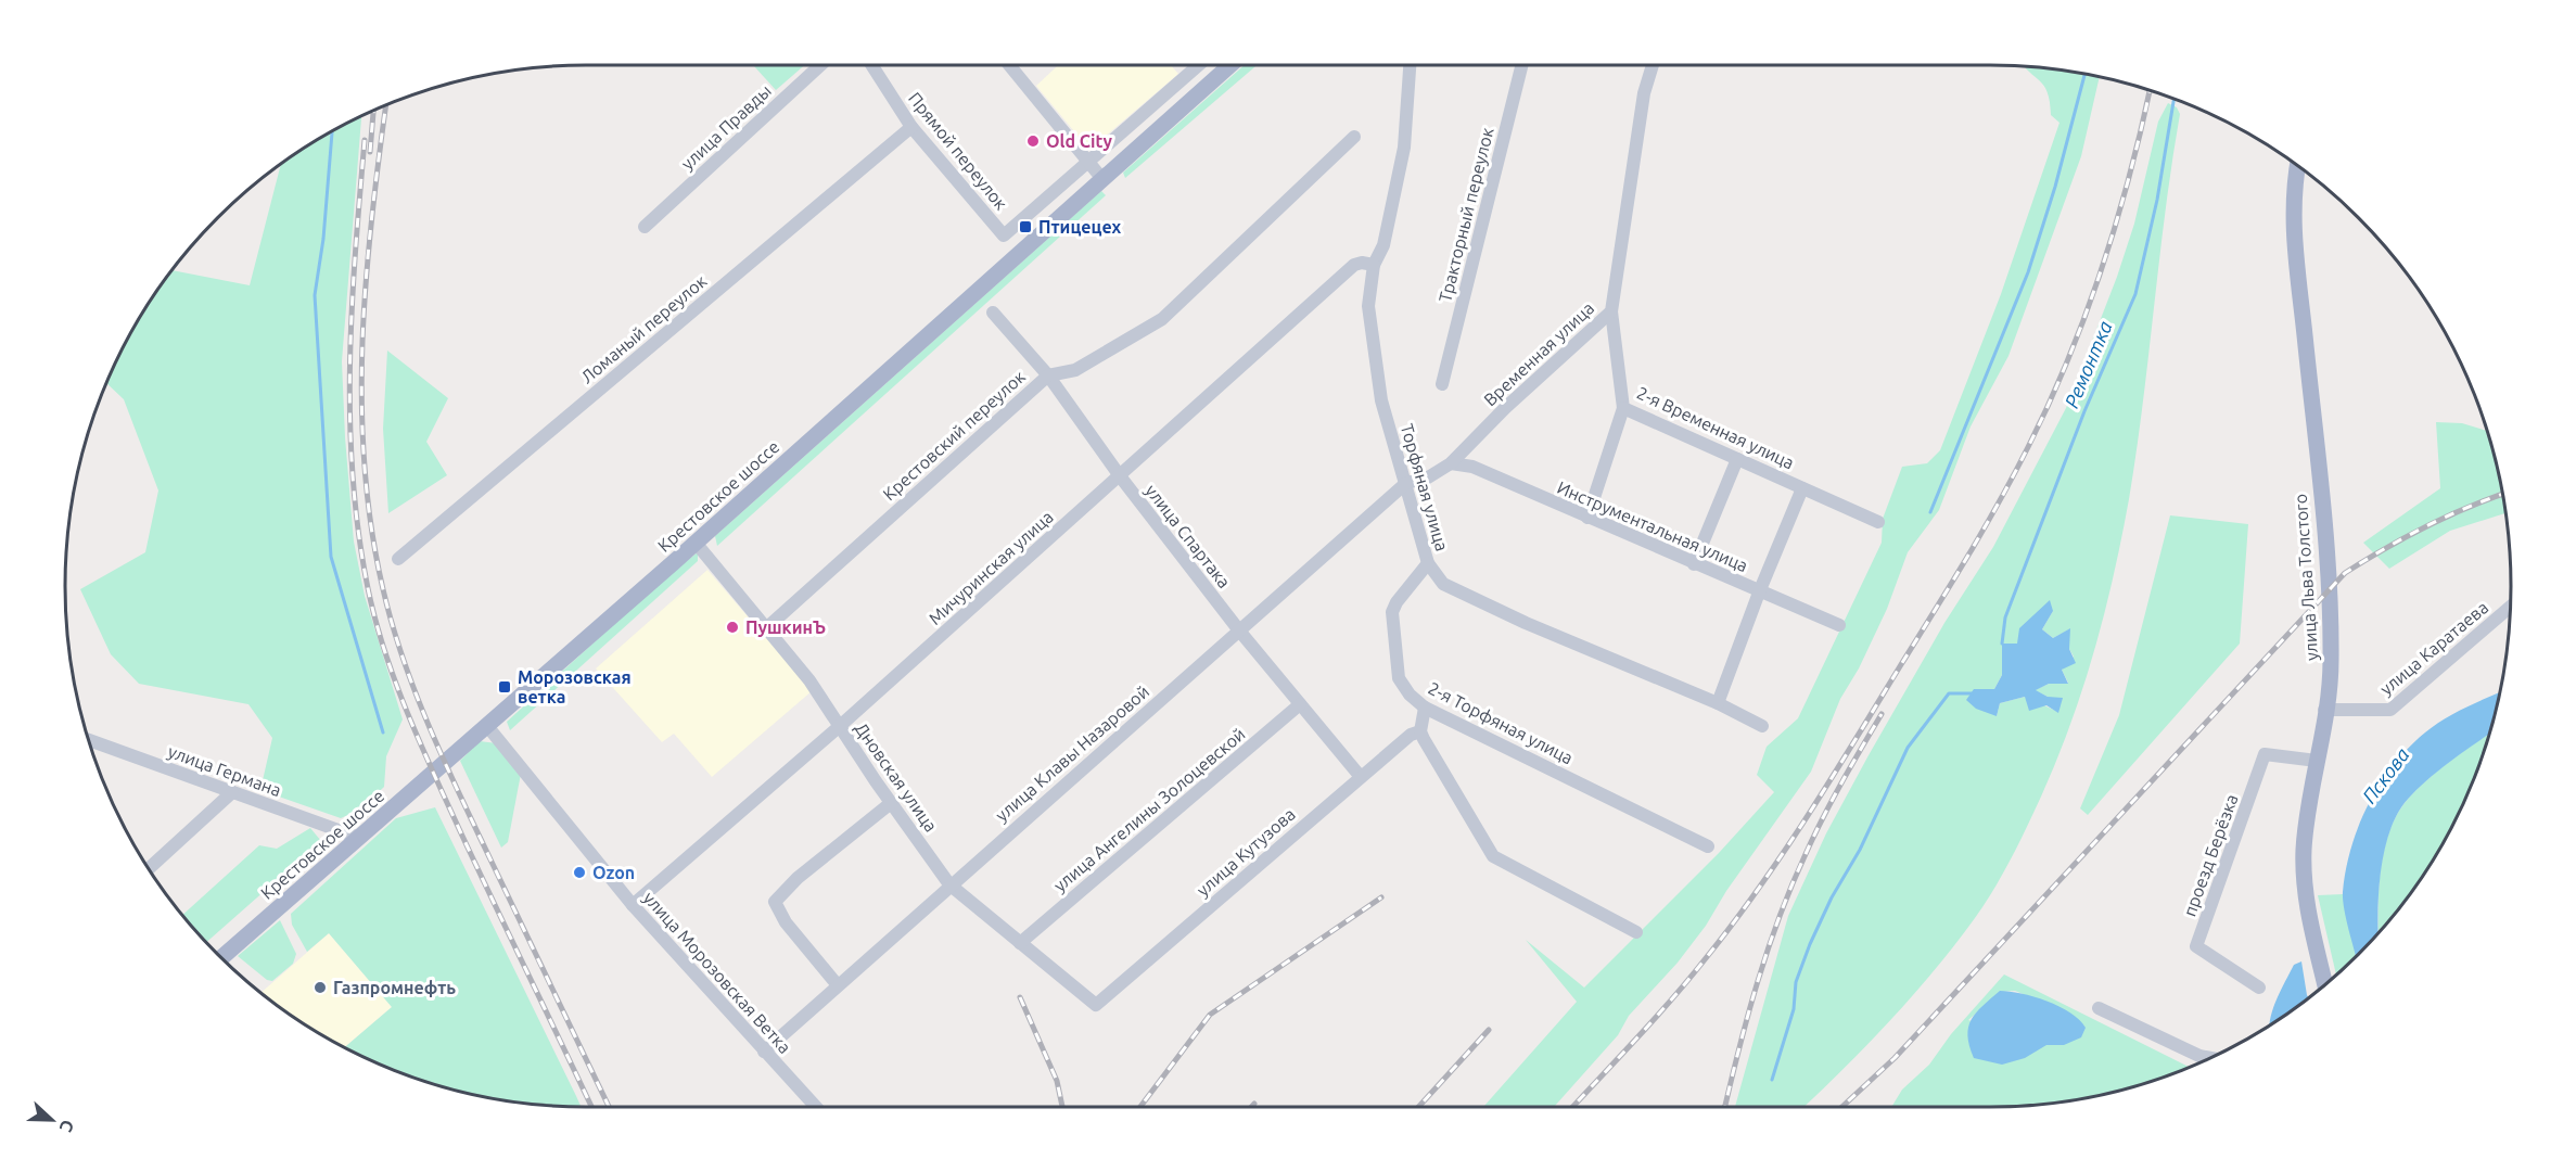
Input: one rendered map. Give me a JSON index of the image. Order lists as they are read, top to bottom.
{
  "streets": {
    "main road": ["Крестовское шоссе", "улица Льва Толстого"],
    "street": [
      "улица Правды",
      "Прямой переулок",
      "Тракторный переулок",
      "Ломаный переулок",
      "Временная улица",
      "2-я Временная улица",
      "Крестовский переулок",
      "Торфяная улица",
      "Инструментальная улица",
      "улица Спартака",
      "Мичуринская улица",
      "улица Каратаева",
      "2-я Торфяная улица",
      "улица Клавы Назаровой",
      "улица Германа",
      "Дновская улица",
      "улица Ангелины Золоцевской",
      "улица Кутузова",
      "проезд Берёзка",
      "улица Морозовская Ветка"
    ]
  },
  "crossings": [
    ["Прямой переулок", "Ломаный переулок"],
    ["Временная улица", "2-я Временная улица"],
    ["Временная улица", "Торфяная улица"],
    ["Временная улица", "Инструментальная улица"],
    ["Временная улица", "улица Клавы Назаровой"],
    ["Крестовский переулок", "улица Спартака"],
    ["Крестовский переулок", "Дновская улица"],
    ["Торфяная улица", "Мичуринская улица"],
    ["Торфяная улица", "2-я Торфяная улица"],
    ["Торфяная улица", "улица Клавы Назаровой"],
    ["Крестовское шоссе", "улица Германа"],
    ["Крестовское шоссе", "Дновская улица"],
    ["Крестовское шоссе", "улица Морозовская Ветка"],
    ["улица Спартака", "Мичуринская улица"],
    ["улица Спартака", "улица Клавы Назаровой"],
    ["улица Спартака", "улица Ангелины Золоцевской"],
    ["улица Спартака", "улица Кутузова"],
    ["Мичуринская улица", "Дновская улица"],
    ["Мичуринская улица", "улица Морозовская Ветка"],
    ["улица Льва Толстого", "улица Каратаева"],
    ["улица Льва Толстого", "проезд Берёзка"],
    ["улица Клавы Назаровой", "Дновская улица"],
    ["улица Клавы Назаровой", "улица Морозовская Ветка"],
    ["Дновская улица", "улица Ангелины Золоцевской"],
    ["Дновская улица", "улица Кутузова"]
  ],
  "water": ["Ремонтка", "Пскова"],
  "places": {
    "other": [
      "Old City",
      "ПушкинЪ",
      "Ozon",
      "Газпромнефть"
    ],
    "transit": ["Птицецех", "Морозовская ветка"]
  },
  "north": "right"
}
